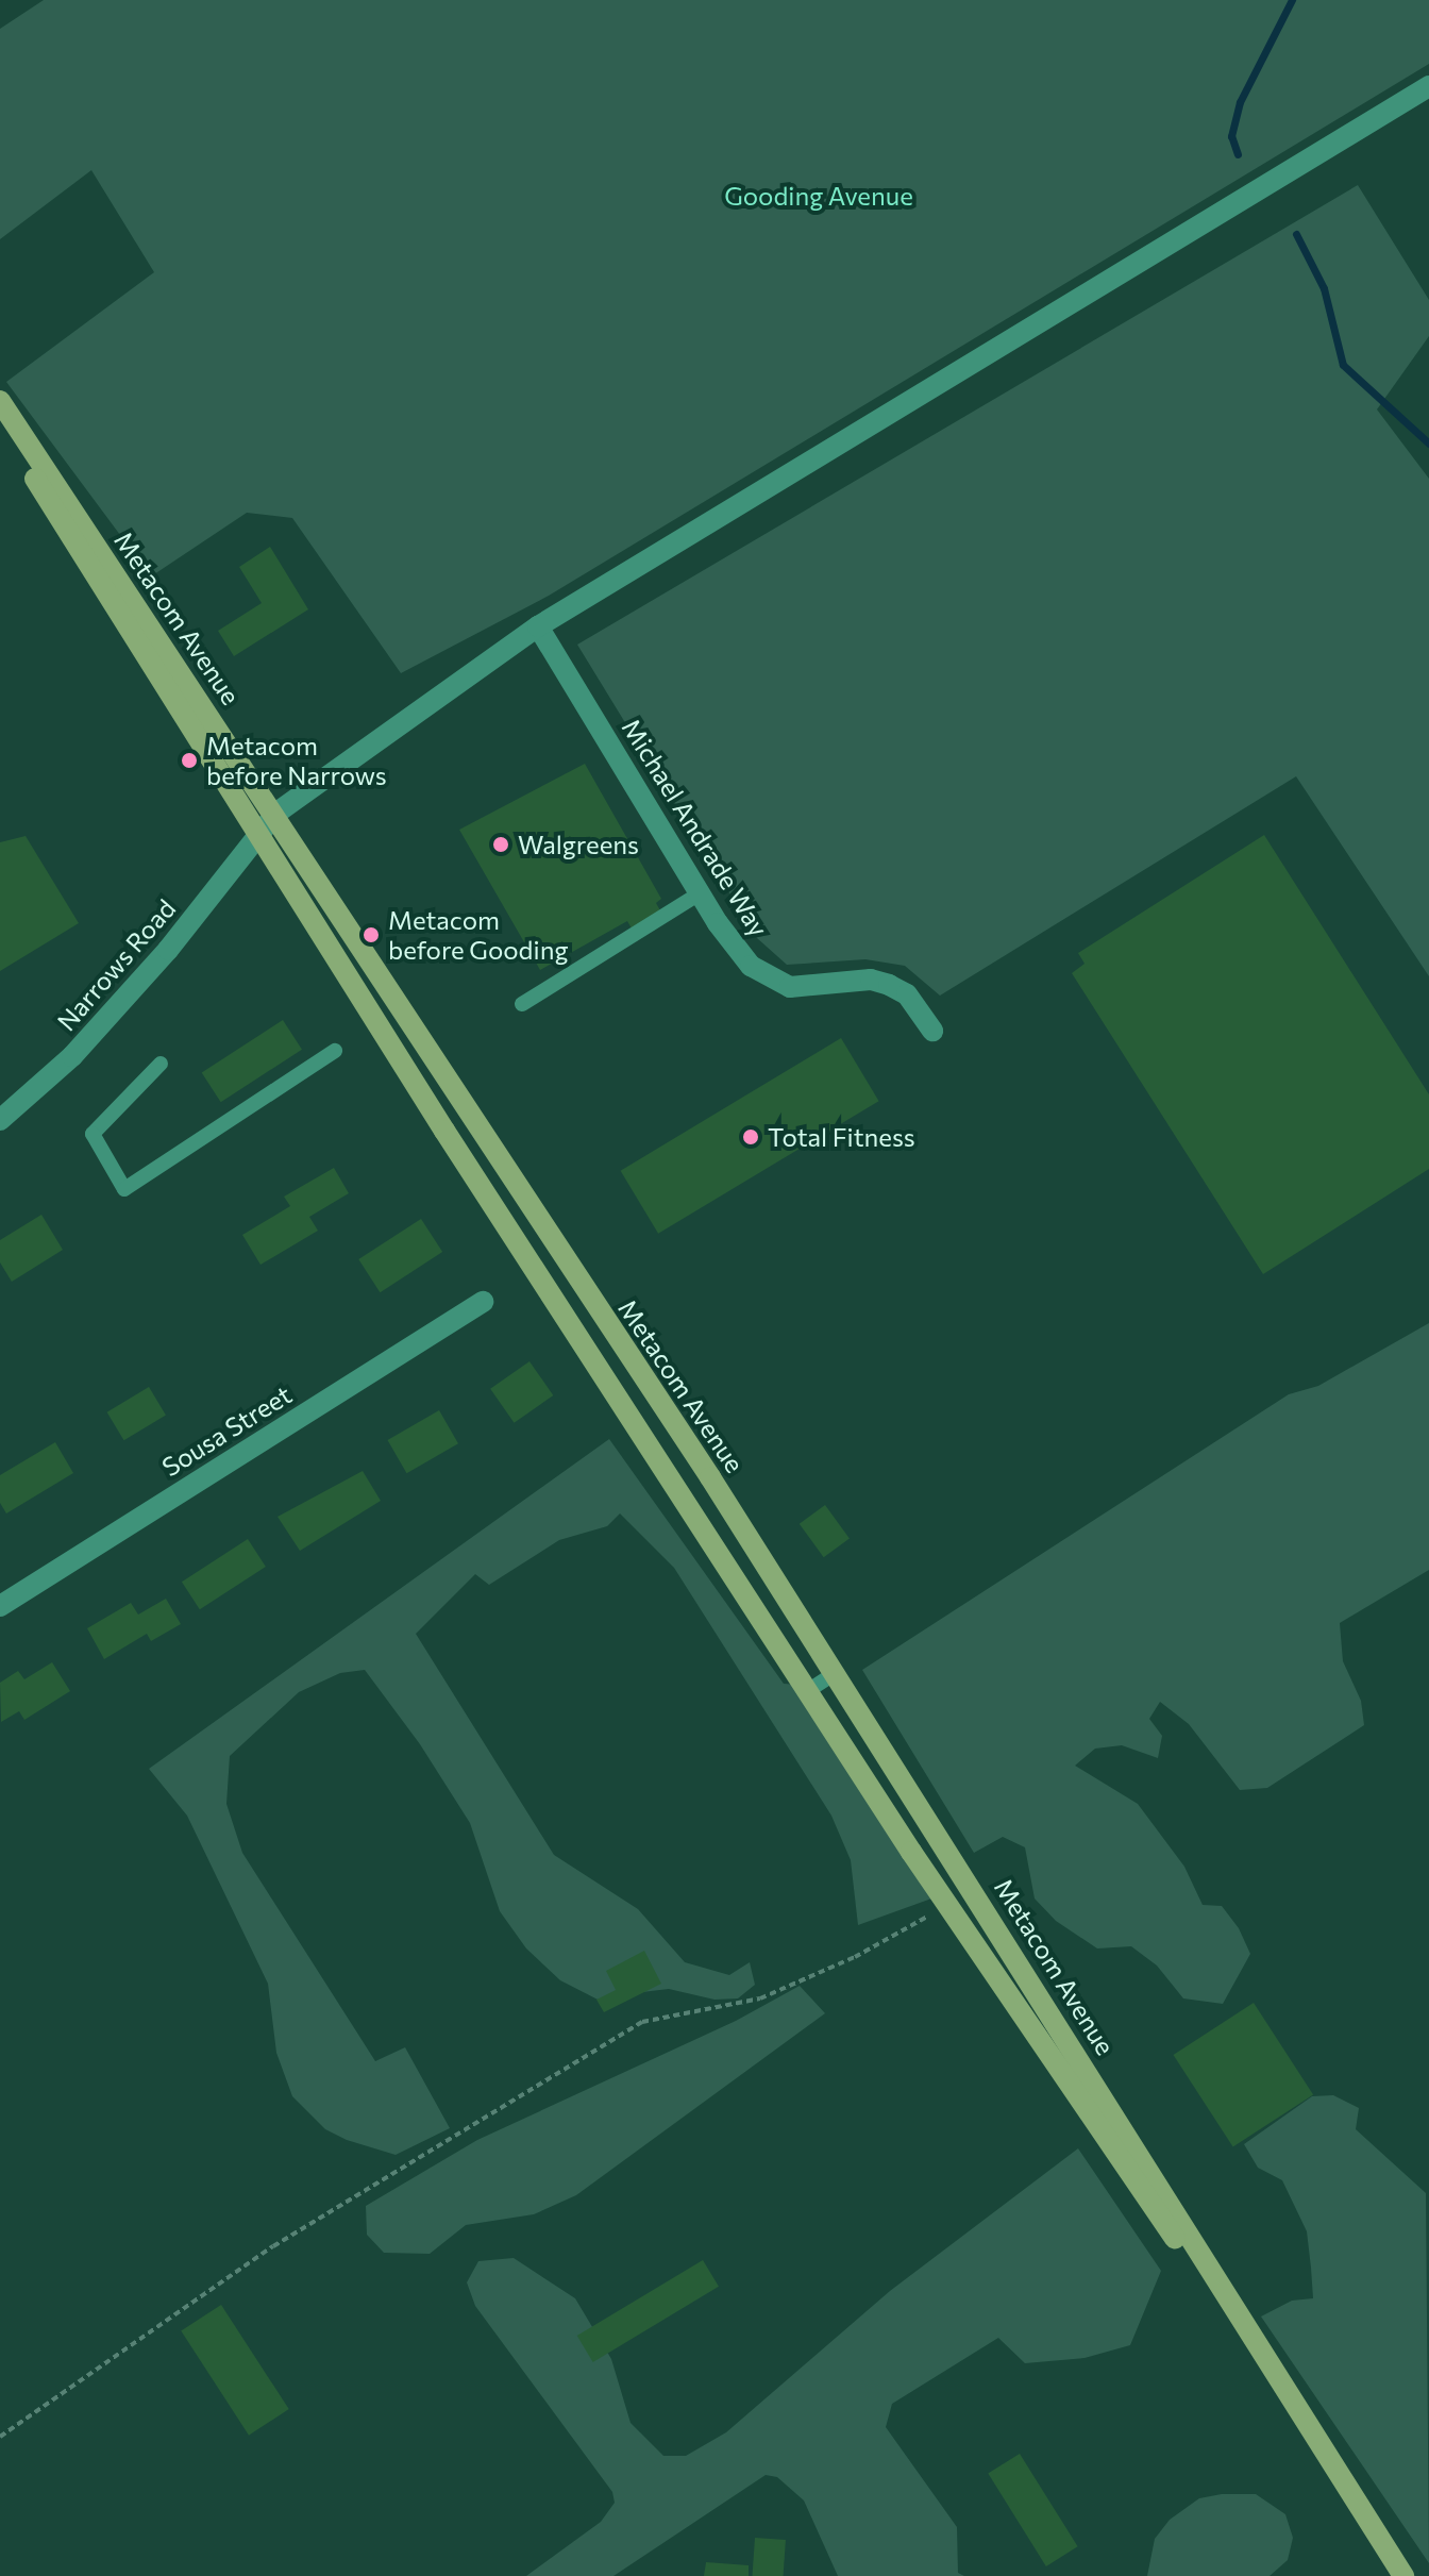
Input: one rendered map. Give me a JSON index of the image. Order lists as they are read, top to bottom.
{
  "streets": {
    "main road": ["Metacom Avenue"],
    "street": ["Michael Andrade Way", "Narrows Road", "Sousa Street"]
  },
  "crossings": [
    ["Metacom Avenue", "Narrows Road"]
  ],
  "parks": ["Gooding Avenue"],
  "places": [
    "Metacom before Narrows",
    "Walgreens",
    "Metacom before Gooding",
    "Total Fitness"
  ]
}
